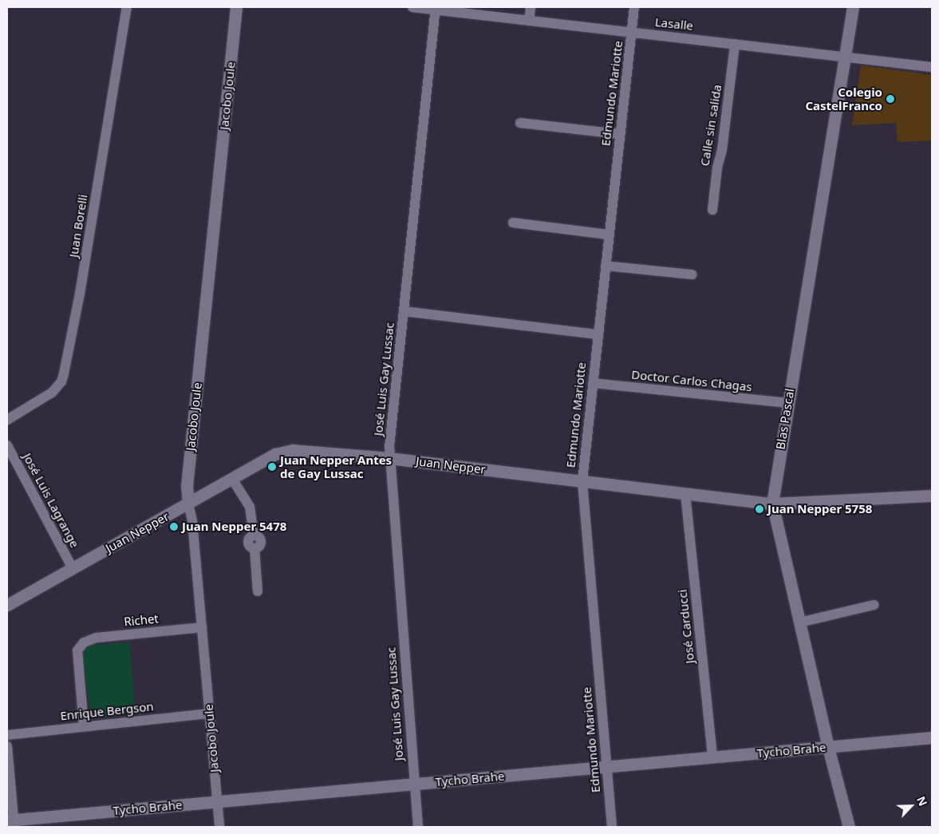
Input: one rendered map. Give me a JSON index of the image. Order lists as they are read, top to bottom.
{
  "streets": {
    "main road": [
      "Jacobo Joule",
      "Blas Pascal",
      "Juan Nepper",
      "Tycho Brahe"
    ],
    "street": [
      "Lasalle",
      "Edmundo Mariotte",
      "Calle sin salida",
      "Juan Borelli",
      "José Luis Gay Lussac",
      "Doctor Carlos Chagas",
      "José Luis Lagrange",
      "Richet",
      "José Carducci",
      "Enrique Bergson"
    ]
  },
  "crossings": [
    ["Lasalle", "Edmundo Mariotte"],
    ["Lasalle", "Calle sin salida"],
    ["Lasalle", "José Luis Gay Lussac"],
    ["Lasalle", "Blas Pascal"],
    ["Edmundo Mariotte", "Doctor Carlos Chagas"],
    ["Edmundo Mariotte", "Juan Nepper"],
    ["Edmundo Mariotte", "Tycho Brahe"],
    ["Jacobo Joule", "Juan Nepper"],
    ["Jacobo Joule", "Richet"],
    ["Jacobo Joule", "Enrique Bergson"],
    ["Jacobo Joule", "Tycho Brahe"],
    ["José Luis Gay Lussac", "Juan Nepper"],
    ["José Luis Gay Lussac", "Tycho Brahe"],
    ["Doctor Carlos Chagas", "Blas Pascal"],
    ["Blas Pascal", "Juan Nepper"],
    ["Blas Pascal", "Tycho Brahe"],
    ["Juan Nepper", "José Luis Lagrange"],
    ["Juan Nepper", "José Carducci"],
    ["Richet", "Enrique Bergson"],
    ["José Carducci", "Tycho Brahe"]
  ],
  "places": [
    "Colegio CastelFranco",
    "Juan Nepper Antes de Gay Lussac",
    "Juan Nepper 5758",
    "Juan Nepper 5478"
  ],
  "north": "top right"
}
